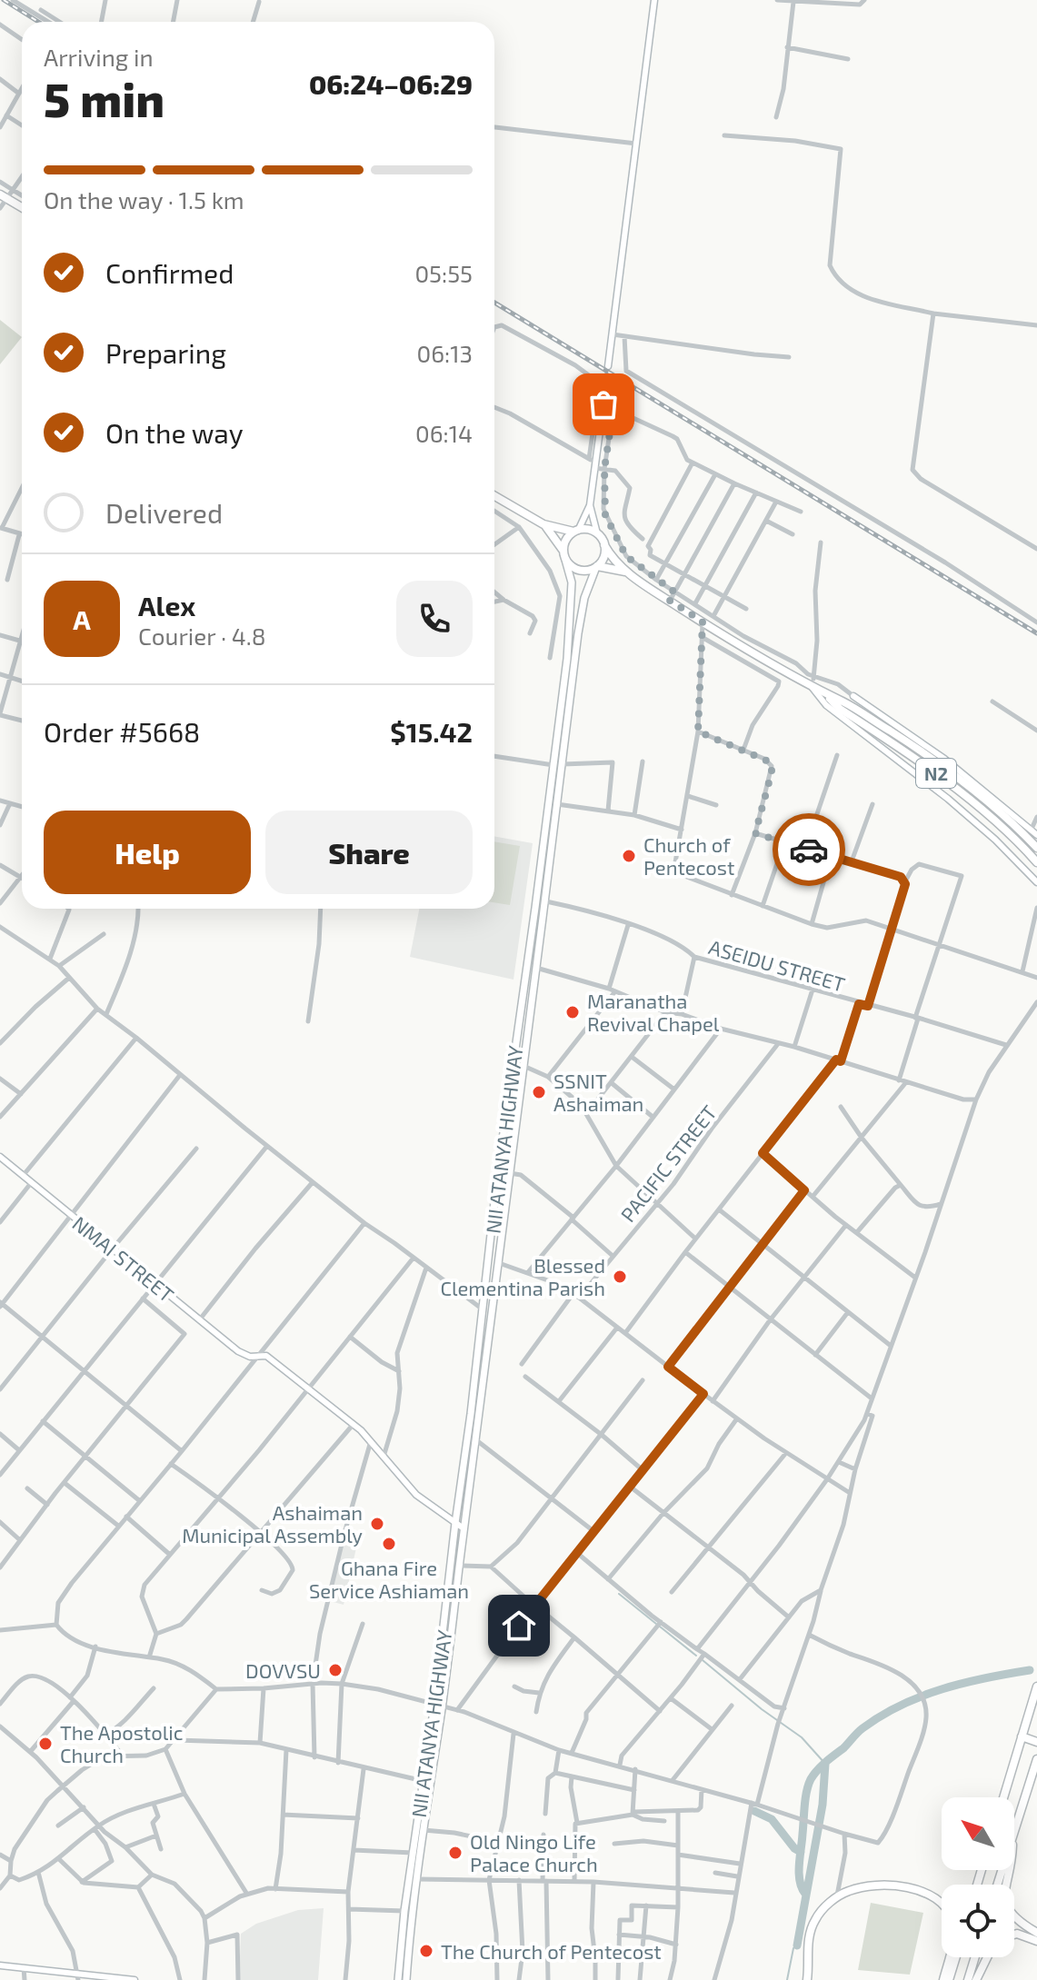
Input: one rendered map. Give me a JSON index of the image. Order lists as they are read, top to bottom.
{
  "streets": {
    "highway": ["N2"],
    "main road": ["NII ATANYA HIGHWAY"],
    "street": ["ASEIDU STREET", "PACIFIC STREET", "NMAI STREET"]
  },
  "crossings": [
    ["N2", "NII ATANYA HIGHWAY"]
  ],
  "places": [
    "Church of Pentecost",
    "Maranatha Revival Chapel",
    "SSNIT Ashaiman",
    "Blessed Clementina Parish",
    "Ashaiman Municipal Assembly",
    "Ghana Fire Service Ashiaman",
    "DOVVSU",
    "The Apostolic Church",
    "Old Ningo Life Palace Church",
    "The Church of Pentecost"
  ],
  "north": "top left",
  "page": {
    "heading": ["5 min", "Arriving in", "06:24–06:29"],
    "panel": [
      "Alex",
      "Courier · 4.8",
      "Order #5668",
      "$15.42"
    ],
    "bar": "On the way · 1.5 km",
    "list": [
      ["Confirmed", "05:55"],
      ["Preparing", "06:13"],
      ["On the way", "06:14"],
      "Delivered"
    ],
    "round": "A",
    "buttons": ["Help", "Share"]
  }
}
